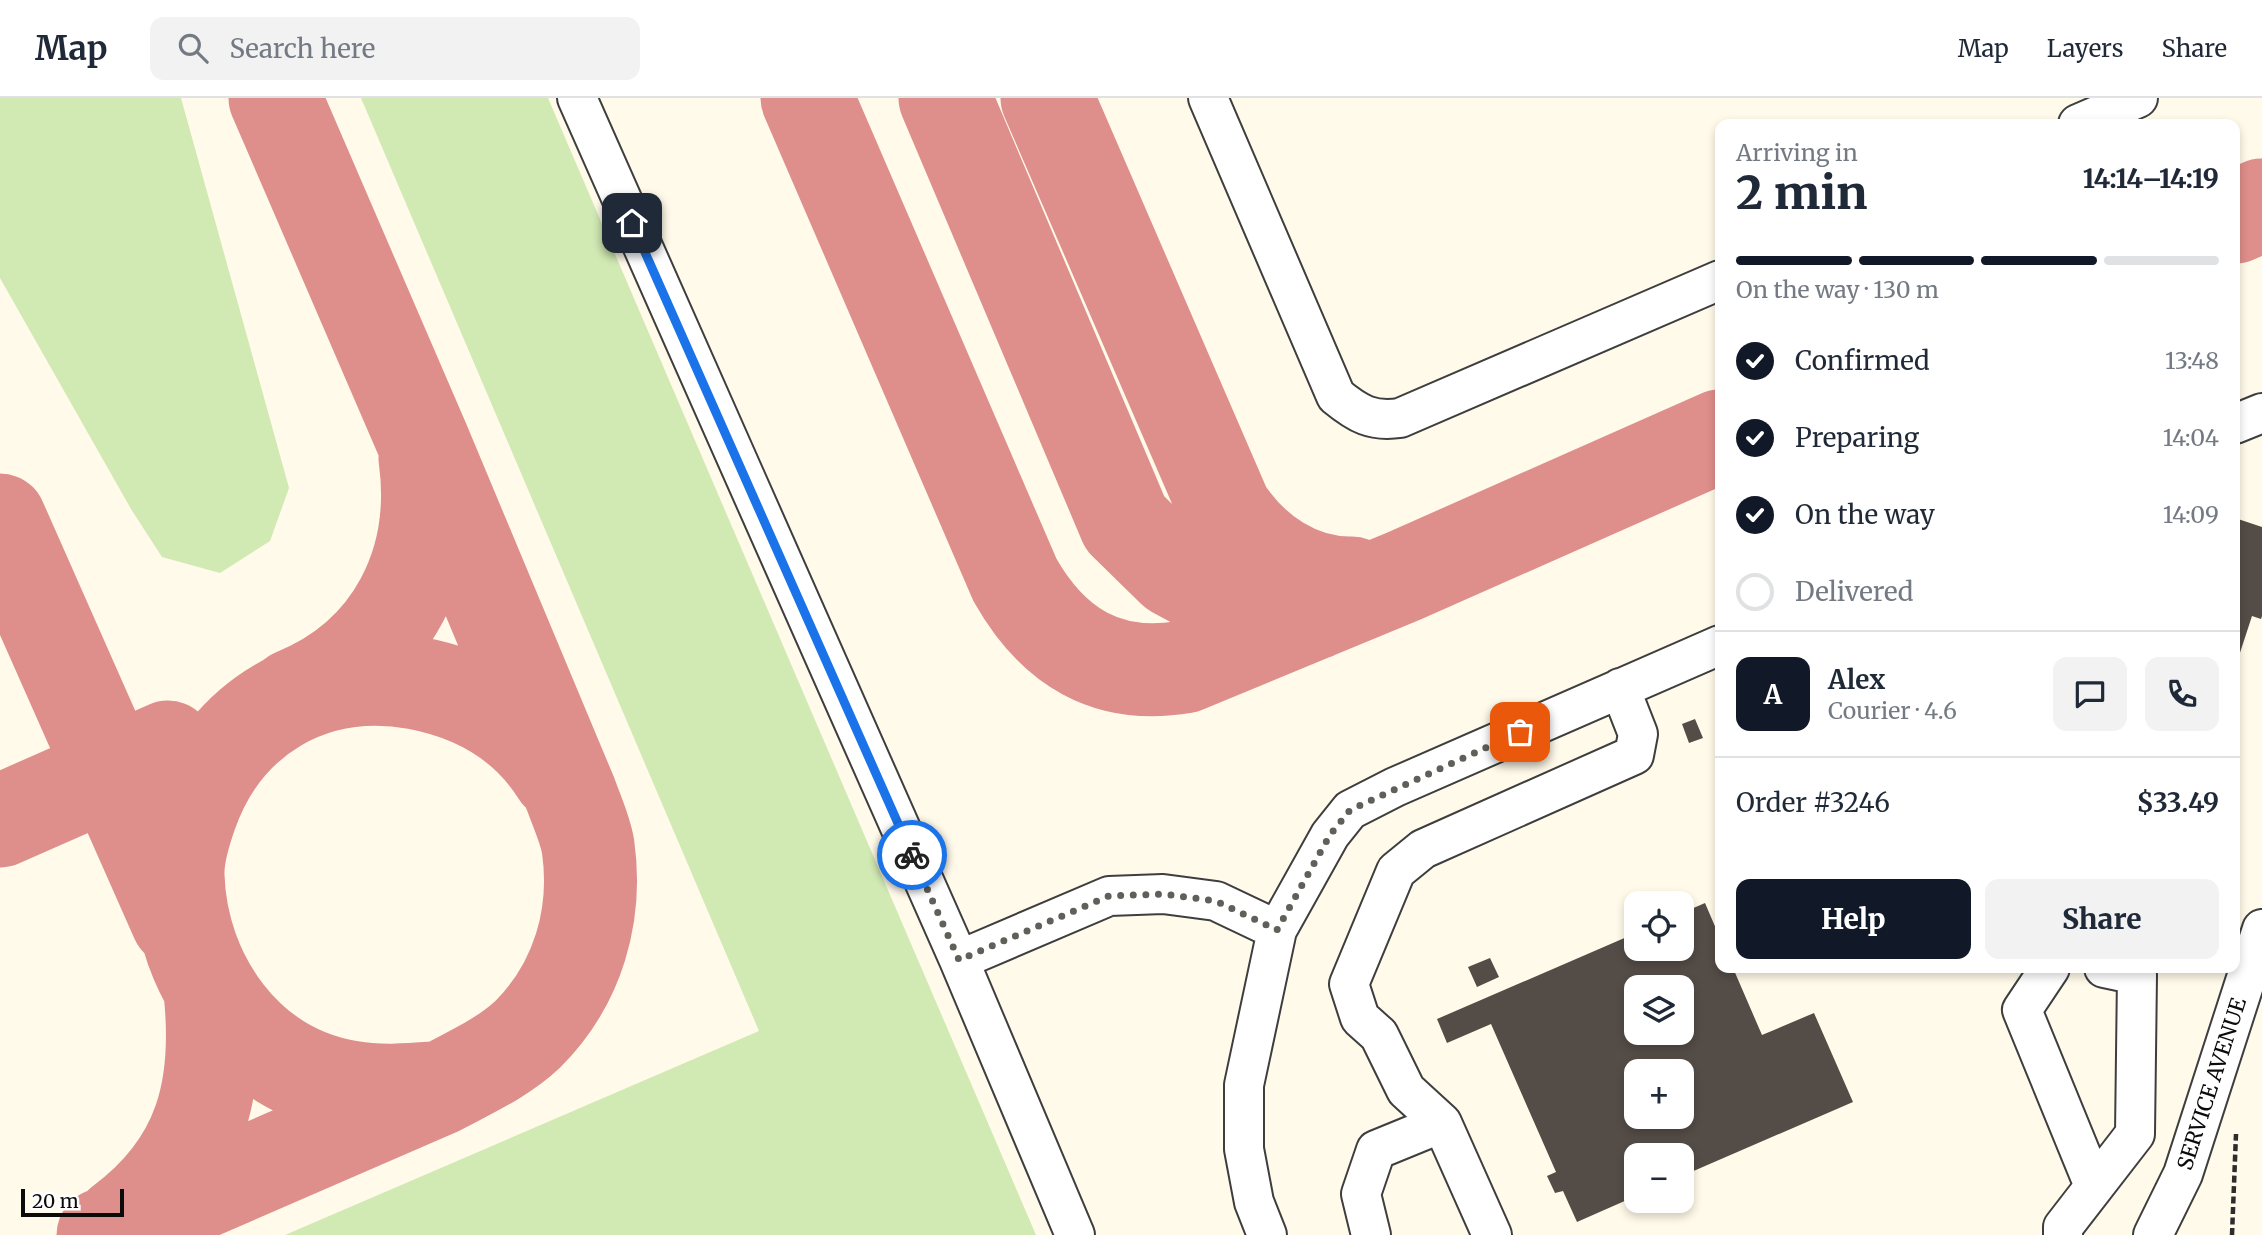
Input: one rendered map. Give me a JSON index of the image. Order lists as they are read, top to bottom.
{
  "streets": {
    "lane": ["SERVICE AVENUE"]
  },
  "scale_bar": "20 m",
  "page": {
    "header": "Map",
    "search": "Search here",
    "nav": ["Map", "Layers", "Share"],
    "heading": ["2 min", "Arriving in", "14:14–14:19"],
    "panel": [
      "Alex",
      "Courier · 4.6",
      "Order #3246",
      "$33.49"
    ],
    "bar": "On the way · 130 m",
    "list": [
      ["Confirmed", "13:48"],
      ["Preparing", "14:04"],
      ["On the way", "14:09"],
      "Delivered"
    ],
    "round": "A",
    "buttons": ["Help", "Share"],
    "map_buttons": ["+", "−"],
    "scale": "20 m"
  }
}
